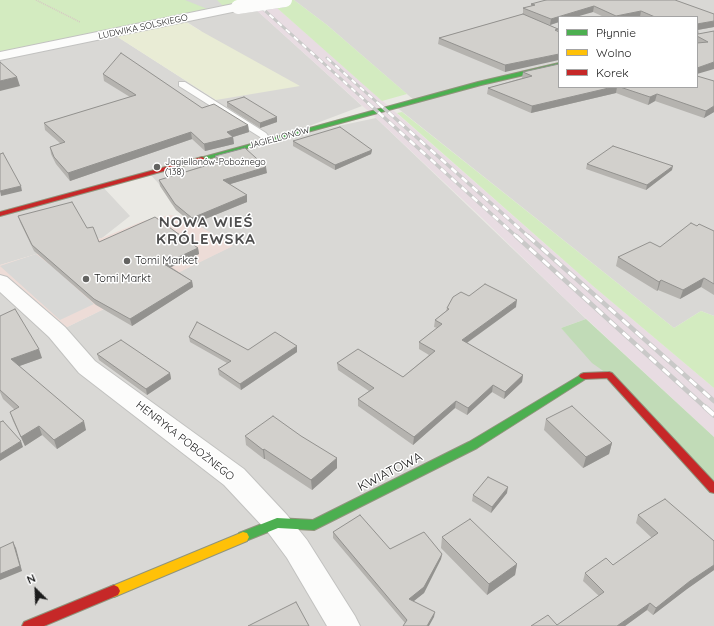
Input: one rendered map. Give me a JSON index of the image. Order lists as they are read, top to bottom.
{
  "streets": {
    "street": [
      "LUDWIKA SOLSKIEGO",
      "JAGIELLONÓW",
      "HENRYKA POBOŻNEGO",
      "KWIATOWA"
    ]
  },
  "crossings": [
    ["HENRYKA POBOŻNEGO", "KWIATOWA"]
  ],
  "districts": ["NOWA WIEŚ KRÓLEWSKA"],
  "places": ["Jagiellonów-Pobożnego (138)", "Tomi Market", "Tomi Markt"],
  "legend": ["Płynnie", "Wolno", "Korek"],
  "north": "top left"
}
